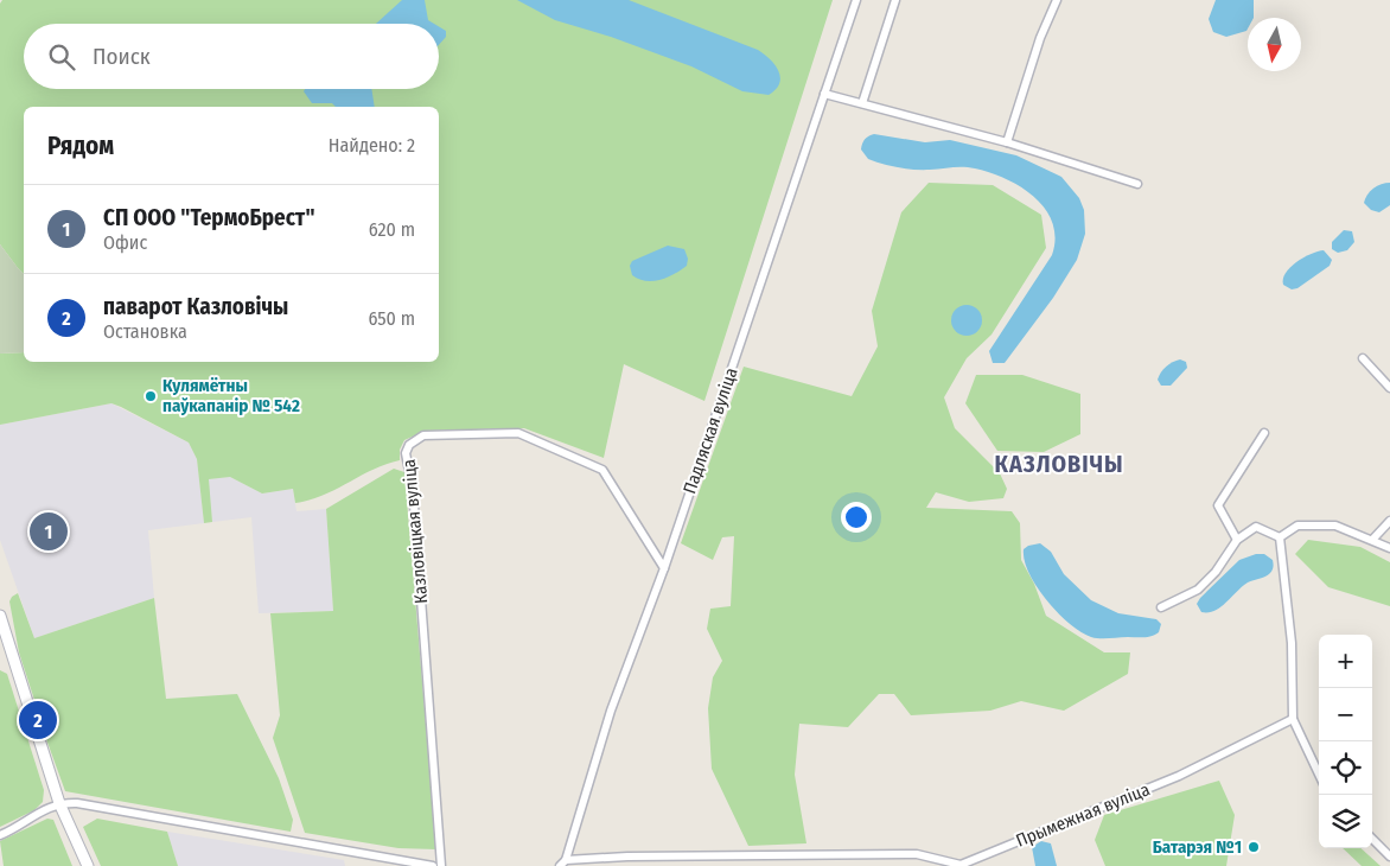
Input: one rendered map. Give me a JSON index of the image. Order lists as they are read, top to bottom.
{
  "streets": {
    "street": ["Падляская вуліца", "Казловіцкая вуліца", "Прымежная вуліца"]
  },
  "crossings": [
    ["Падляская вуліца", "Казловіцкая вуліца"],
    ["Падляская вуліца", "Прымежная вуліца"]
  ],
  "districts": ["КАЗЛОВІЧЫ"],
  "places": ["Кулямётны паўкапанір № 542", "Батарэя №1"],
  "north": "bottom",
  "page": {
    "search": "Поиск",
    "heading": ["Рядом", "Найдено: 2"],
    "list": [
      {
        "mark": "1",
        "name": "СП ООО \"ТермоБрест\"",
        "note": "Офис",
        "value": "620 m"
      },
      {
        "mark": "2",
        "name": "паварот Казловічы",
        "note": "Остановка",
        "value": "650 m"
      }
    ],
    "pins": ["1", "2"],
    "map_buttons": ["+", "−"]
  }
}
